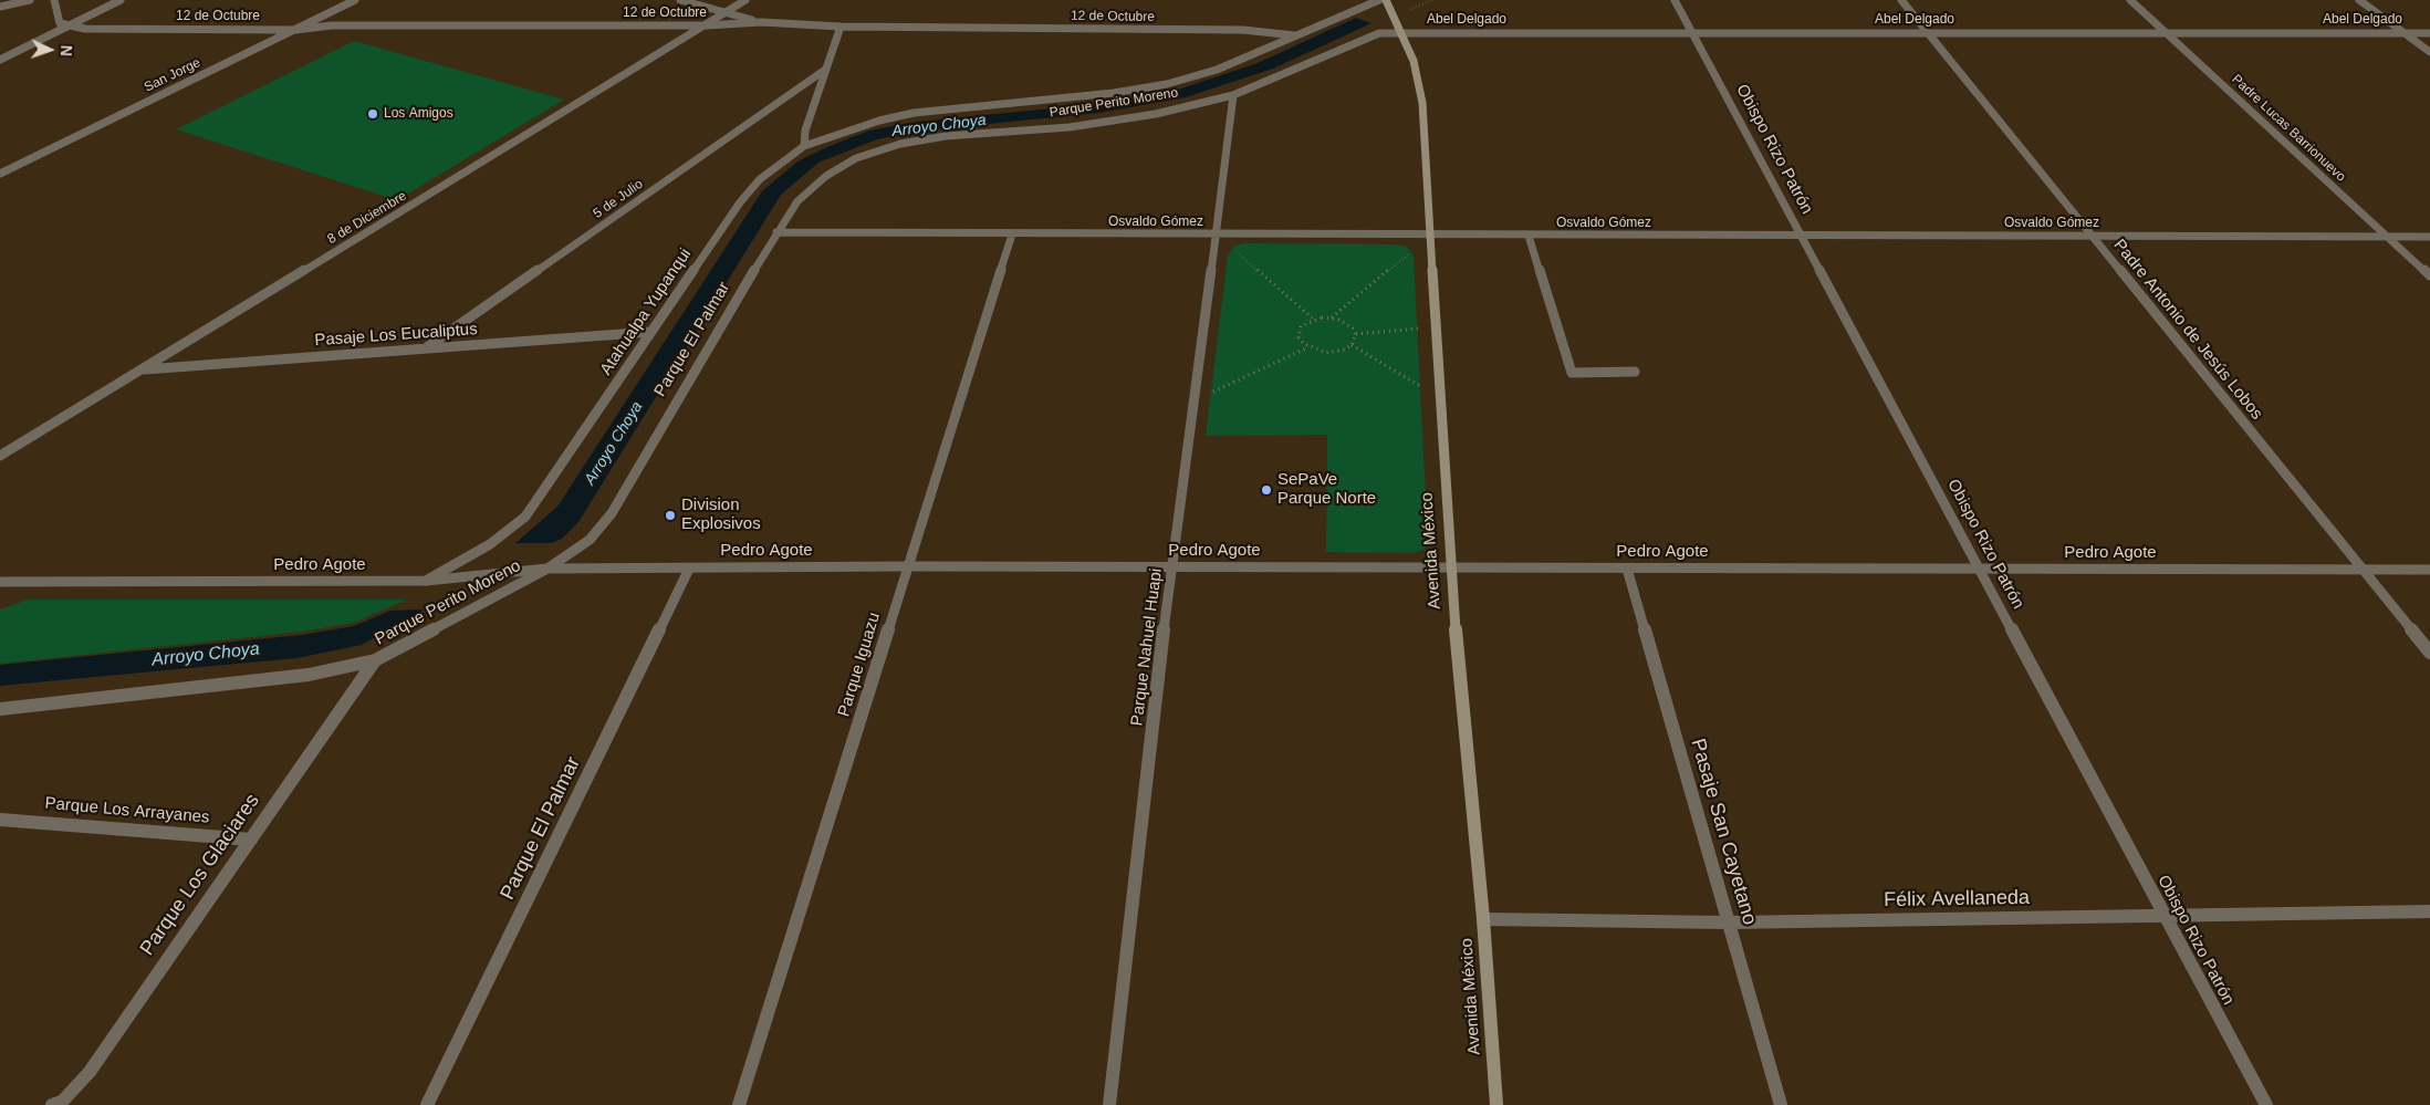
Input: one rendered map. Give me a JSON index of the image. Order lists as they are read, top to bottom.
{
  "streets": {
    "main road": ["Avenida México"],
    "street": [
      "12 de Octubre",
      "Abel Delgado",
      "San Jorge",
      "Parque Perito Moreno",
      "Padre Lucas Barrionuevo",
      "Obispo Rizo Patrón",
      "5 de Julio",
      "8 de Diciembre",
      "Osvaldo Gómez",
      "Atahualpa Yupanqui",
      "Padre Antonio de Jesús Lobos",
      "Pasaje Los Eucaliptus",
      "Parque El Palmar",
      "Pedro Agote",
      "Parque Nahuel Huapi",
      "Parque Iguazu",
      "Parque Los Arrayanes",
      "Pasaje San Cayetano",
      "Parque Los Glaciares",
      "Félix Avellaneda"
    ]
  },
  "crossings": [
    ["12 de Octubre", "San Jorge"],
    ["12 de Octubre", "8 de Diciembre"],
    ["12 de Octubre", "Atahualpa Yupanqui"],
    ["Abel Delgado", "Parque Perito Moreno"],
    ["Abel Delgado", "Padre Lucas Barrionuevo"],
    ["Abel Delgado", "Obispo Rizo Patrón"],
    ["Abel Delgado", "Padre Antonio de Jesús Lobos"],
    ["Abel Delgado", "Avenida México"],
    ["Parque Perito Moreno", "Parque El Palmar"],
    ["Parque Perito Moreno", "Pedro Agote"],
    ["Parque Perito Moreno", "Avenida México"],
    ["Parque Perito Moreno", "Parque Nahuel Huapi"],
    ["Parque Perito Moreno", "Parque Los Glaciares"],
    ["Padre Lucas Barrionuevo", "Osvaldo Gómez"],
    ["Obispo Rizo Patrón", "Osvaldo Gómez"],
    ["Obispo Rizo Patrón", "Pedro Agote"],
    ["Obispo Rizo Patrón", "Félix Avellaneda"],
    ["5 de Julio", "Pasaje Los Eucaliptus"],
    ["8 de Diciembre", "Pasaje Los Eucaliptus"],
    ["Osvaldo Gómez", "Padre Antonio de Jesús Lobos"],
    ["Osvaldo Gómez", "Parque El Palmar"],
    ["Osvaldo Gómez", "Avenida México"],
    ["Osvaldo Gómez", "Parque Nahuel Huapi"],
    ["Osvaldo Gómez", "Parque Iguazu"],
    ["Atahualpa Yupanqui", "Pasaje Los Eucaliptus"],
    ["Atahualpa Yupanqui", "Pedro Agote"],
    ["Padre Antonio de Jesús Lobos", "Pedro Agote"],
    ["Parque El Palmar", "Pedro Agote"],
    ["Pedro Agote", "Avenida México"],
    ["Pedro Agote", "Parque Nahuel Huapi"],
    ["Pedro Agote", "Parque Iguazu"],
    ["Pedro Agote", "Pasaje San Cayetano"],
    ["Avenida México", "Félix Avellaneda"],
    ["Parque Los Arrayanes", "Parque Los Glaciares"],
    ["Pasaje San Cayetano", "Félix Avellaneda"]
  ],
  "water": ["Arroyo Choya"],
  "places": ["Los Amigos", "SePaVe Parque Norte", "Division Explosivos"],
  "north": "right"
}
